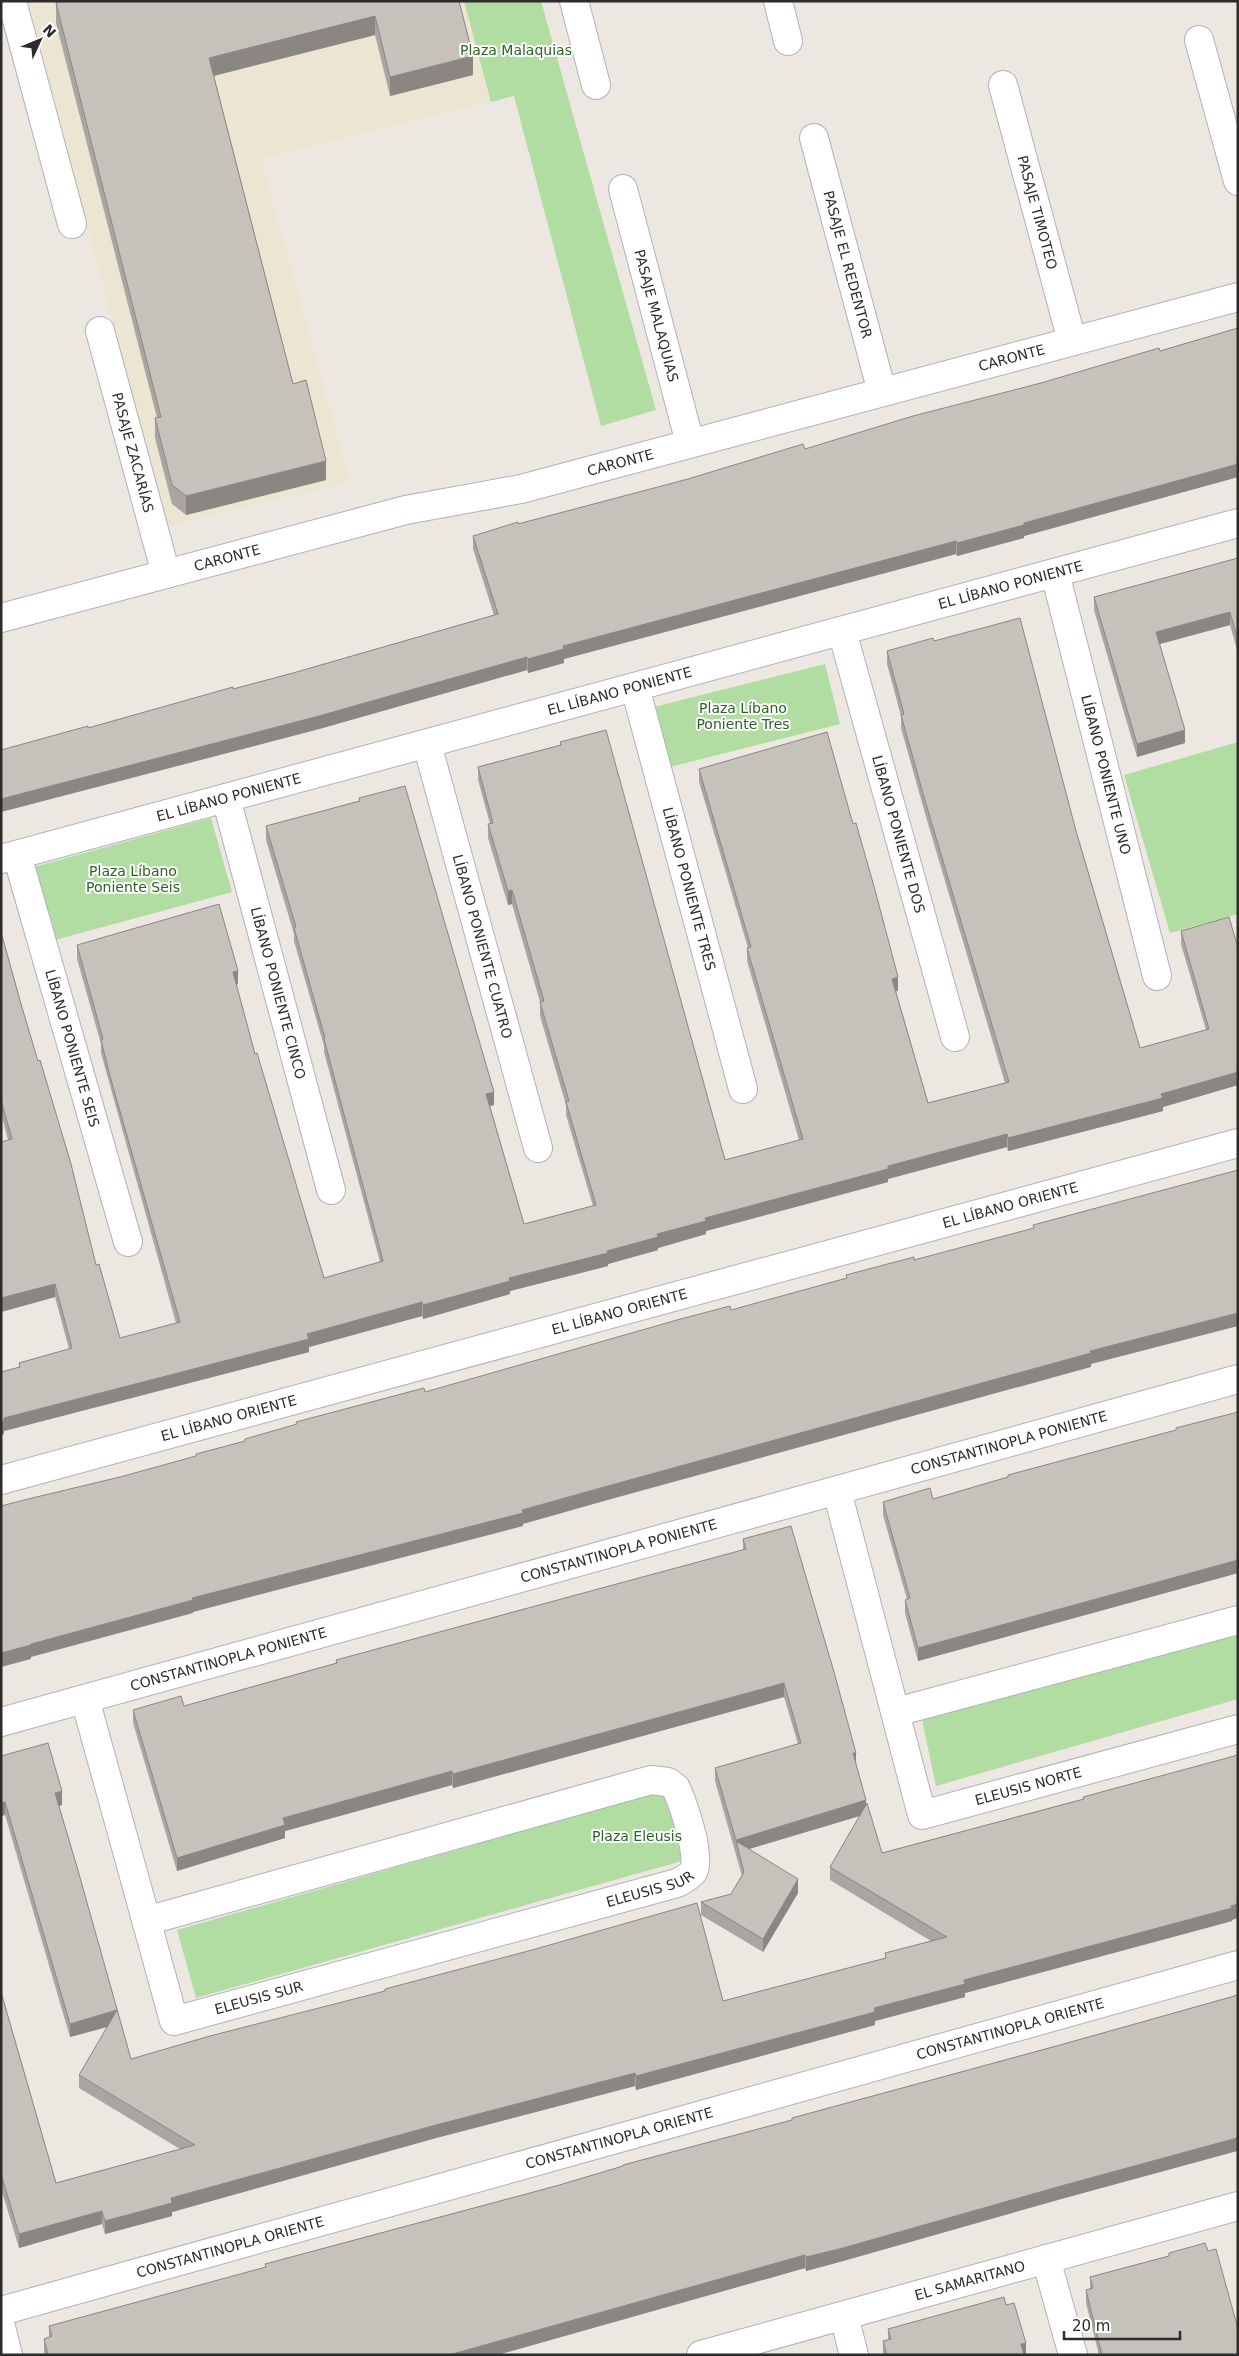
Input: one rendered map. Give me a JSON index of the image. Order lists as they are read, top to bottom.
{
  "streets": {
    "street": [
      "PASAJE TIMOTEO",
      "PASAJE EL REDENTOR",
      "PASAJE MALAQUIAS",
      "CARONTE",
      "PASAJE ZACARÍAS",
      "EL LÍBANO PONIENTE",
      "LÍBANO PONIENTE UNO",
      "LÍBANO PONIENTE DOS",
      "LÍBANO PONIENTE TRES",
      "LÍBANO PONIENTE CUATRO",
      "LÍBANO PONIENTE CINCO",
      "LÍBANO PONIENTE SEIS",
      "EL LÍBANO ORIENTE",
      "CONSTANTINOPLA PONIENTE",
      "ELEUSIS NORTE",
      "ELEUSIS SUR",
      "CONSTANTINOPLA ORIENTE",
      "EL SAMARITANO"
    ]
  },
  "crossings": [
    ["PASAJE TIMOTEO", "CARONTE"],
    ["PASAJE EL REDENTOR", "CARONTE"],
    ["PASAJE MALAQUIAS", "CARONTE"],
    ["CARONTE", "PASAJE ZACARÍAS"],
    ["EL LÍBANO PONIENTE", "LÍBANO PONIENTE UNO"],
    ["EL LÍBANO PONIENTE", "LÍBANO PONIENTE DOS"],
    ["EL LÍBANO PONIENTE", "LÍBANO PONIENTE TRES"],
    ["EL LÍBANO PONIENTE", "LÍBANO PONIENTE CUATRO"],
    ["EL LÍBANO PONIENTE", "LÍBANO PONIENTE CINCO"],
    ["EL LÍBANO PONIENTE", "LÍBANO PONIENTE SEIS"],
    ["CONSTANTINOPLA PONIENTE", "ELEUSIS NORTE"],
    ["CONSTANTINOPLA PONIENTE", "ELEUSIS SUR"]
  ],
  "parks": [
    "Plaza Malaquias",
    "Plaza Líbano Poniente Tres",
    "Plaza Líbano Poniente Seis",
    "Plaza Eleusis"
  ],
  "scale_bar": "20 m",
  "north": "top right"
}
